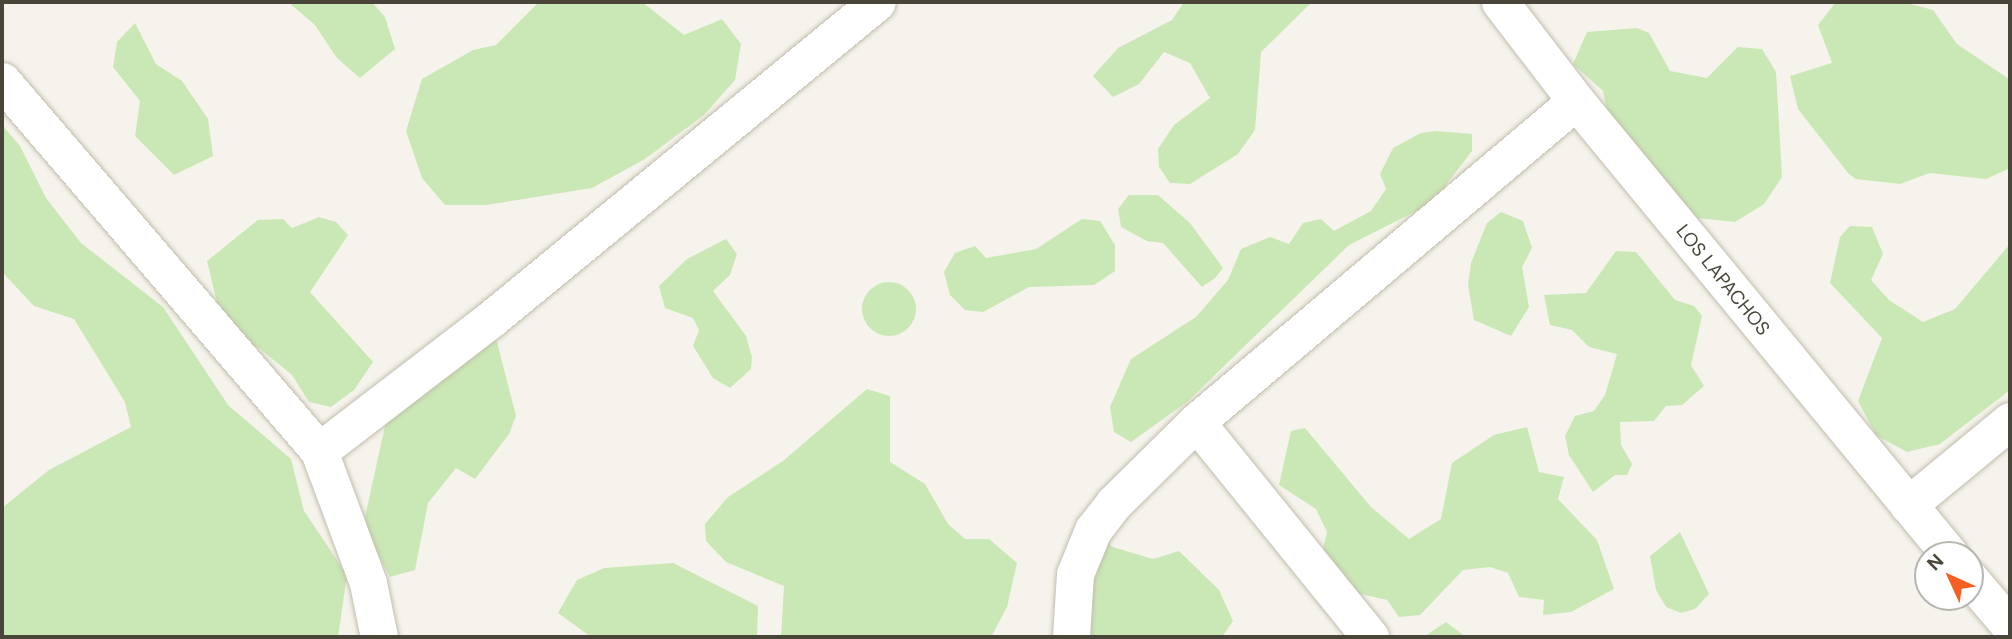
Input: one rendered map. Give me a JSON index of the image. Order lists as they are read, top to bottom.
{
  "streets": {
    "street": ["LOS LAPACHOS"]
  },
  "north": "top left"
}
